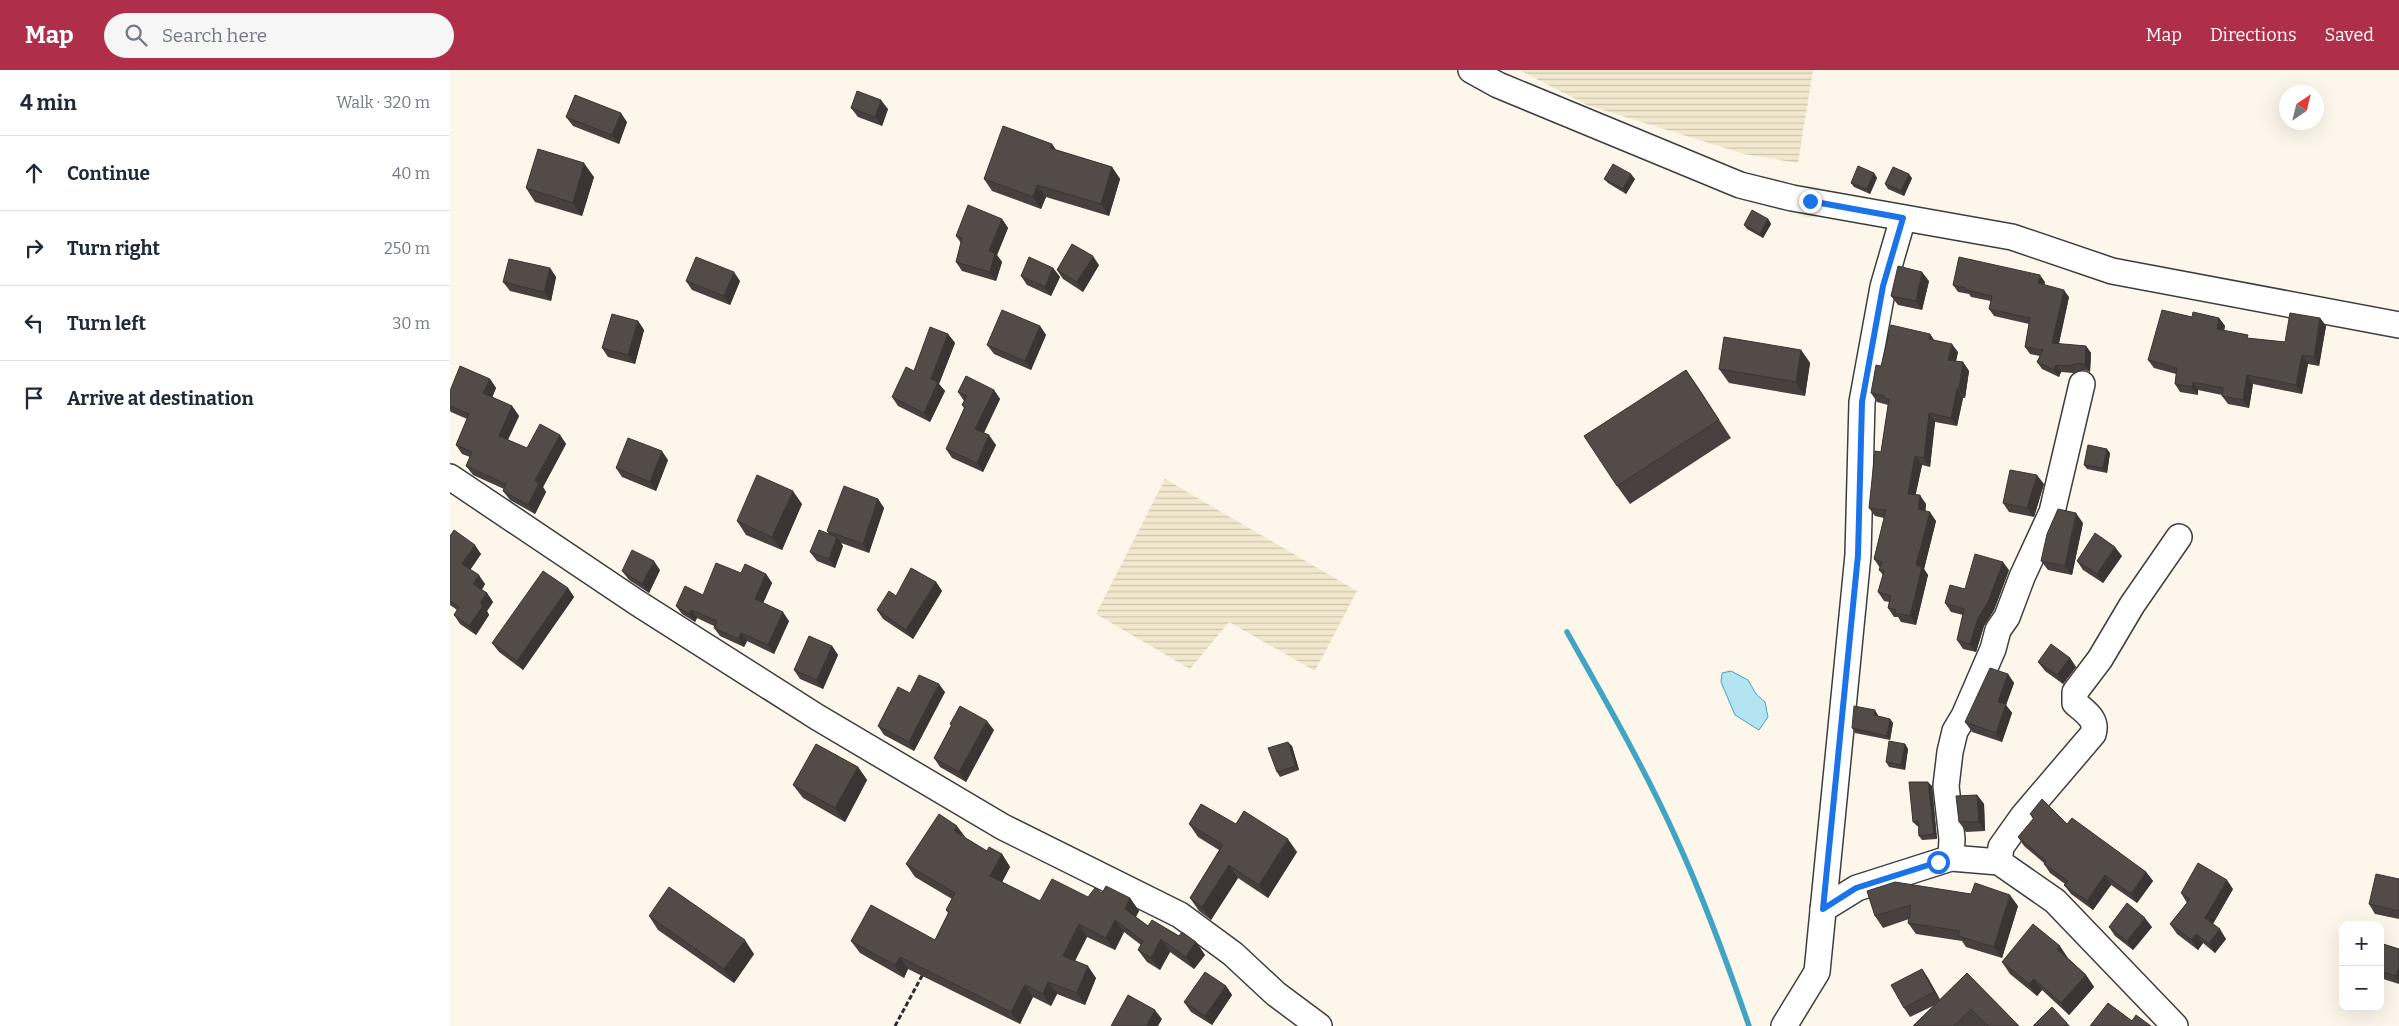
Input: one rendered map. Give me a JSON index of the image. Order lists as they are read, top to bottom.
{
  "north": "top right",
  "page": {
    "header": "Map",
    "search": "Search here",
    "nav": ["Map", "Directions", "Saved"],
    "heading": ["4 min", "Walk · 320 m"],
    "list": [
      ["Continue", "40 m"],
      ["Turn right", "250 m"],
      ["Turn left", "30 m"],
      "Arrive at destination"
    ],
    "map_buttons": ["+", "−"]
  }
}
